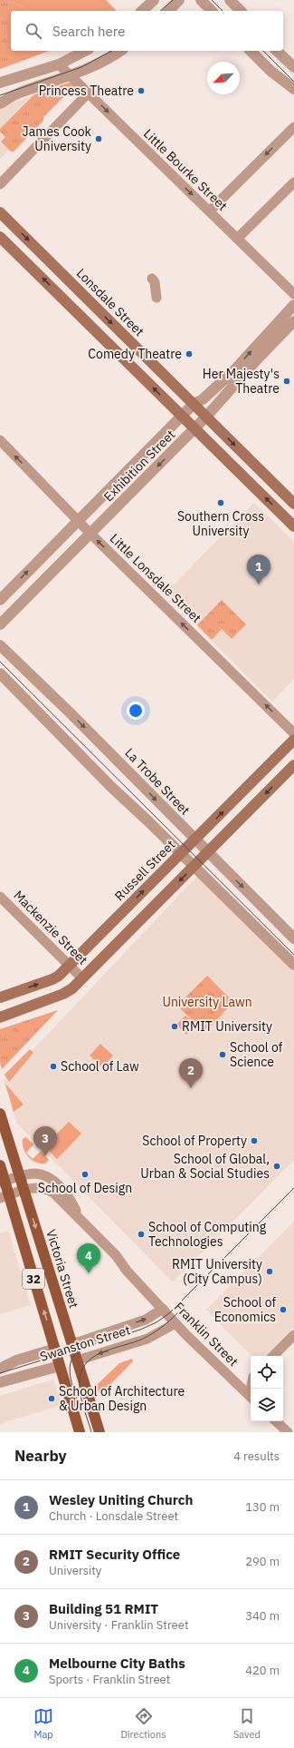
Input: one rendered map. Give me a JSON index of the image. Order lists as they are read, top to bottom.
{
  "streets": {
    "main road": [
      "Lonsdale Street",
      "Russell Street",
      "Victoria Street",
      "32",
      "Swanston Street"
    ],
    "street": [
      "Little Bourke Street",
      "Exhibition Street",
      "Little Lonsdale Street",
      "La Trobe Street",
      "Mackenzie Street",
      "Franklin Street"
    ]
  },
  "crossings": [
    ["Lonsdale Street", "Exhibition Street"],
    ["Exhibition Street", "Little Lonsdale Street"],
    ["La Trobe Street", "Russell Street"],
    ["Russell Street", "Mackenzie Street"],
    ["Victoria Street", "Franklin Street"],
    ["Victoria Street", "Swanston Street"],
    ["32", "Franklin Street"],
    ["32", "Swanston Street"],
    ["Franklin Street", "Swanston Street"]
  ],
  "one_way": ["Little Bourke Street", "Little Lonsdale Street"],
  "parks": ["University Lawn"],
  "places": [
    "Princess Theatre",
    "James Cook University",
    "Comedy Theatre",
    "Her Majesty's Theatre",
    "Southern Cross University",
    "RMIT University",
    "School of Science",
    "School of Law",
    "School of Property",
    "School of Global, Urban & Social Studies",
    "School of Design",
    "School of Computing Technologies",
    "RMIT University (City Campus)",
    "School of Economics",
    "School of Architecture & Urban Design"
  ],
  "north": "bottom left",
  "page": {
    "search": "Search here",
    "pins": [
      "1",
      "2",
      "3",
      "4"
    ],
    "heading": ["Nearby", "4 results"],
    "list": [
      {
        "mark": "1",
        "name": "Wesley Uniting Church",
        "note": "Church · Lonsdale Street",
        "value": "130 m"
      },
      {
        "mark": "2",
        "name": "RMIT Security Office",
        "note": "University",
        "value": "290 m"
      },
      {
        "mark": "3",
        "name": "Building 51 RMIT",
        "note": "University · Franklin Street",
        "value": "340 m"
      },
      {
        "mark": "4",
        "name": "Melbourne City Baths",
        "note": "Sports · Franklin Street",
        "value": "420 m"
      }
    ],
    "nav": ["Map", "Directions", "Saved"]
  }
}
